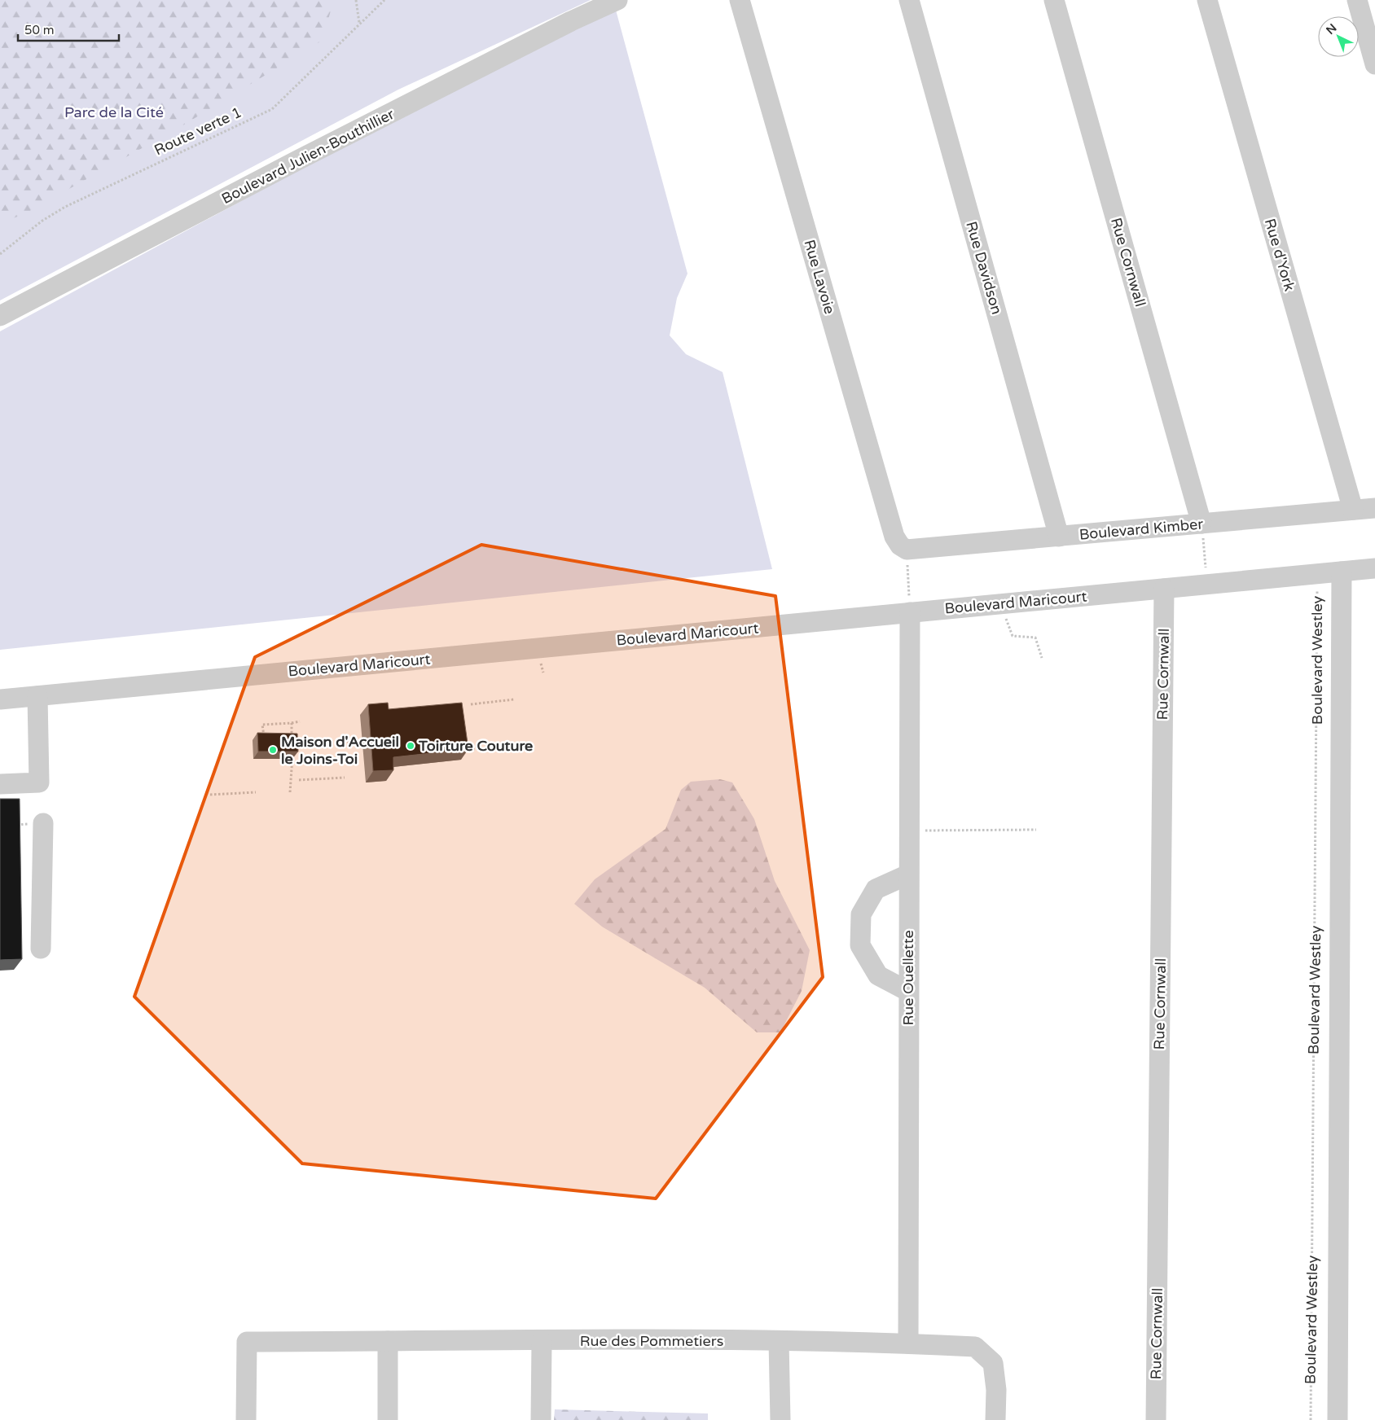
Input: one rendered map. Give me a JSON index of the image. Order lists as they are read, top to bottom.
{
  "streets": {
    "street": [
      "Boulevard Julien-Bouthillier",
      "Rue d'York",
      "Rue Cornwall",
      "Rue Davidson",
      "Rue Lavoie",
      "Boulevard Kimber",
      "Boulevard Maricourt",
      "Boulevard Westley",
      "Rue Ouellette",
      "Rue des Pommetiers"
    ],
    "path": ["Route verte 1"]
  },
  "crossings": [
    ["Rue d'York", "Boulevard Kimber"],
    ["Rue Cornwall", "Boulevard Kimber"],
    ["Rue Cornwall", "Boulevard Maricourt"],
    ["Rue Davidson", "Boulevard Kimber"],
    ["Rue Lavoie", "Boulevard Kimber"],
    ["Boulevard Maricourt", "Boulevard Westley"],
    ["Boulevard Maricourt", "Rue Ouellette"],
    ["Rue Ouellette", "Rue des Pommetiers"]
  ],
  "parks": ["Parc de la Cité"],
  "places": ["Toirture Couture", "Maison d'Accueil le Joins-Toi"],
  "scale_bar": "50 m",
  "north": "top left"
}
